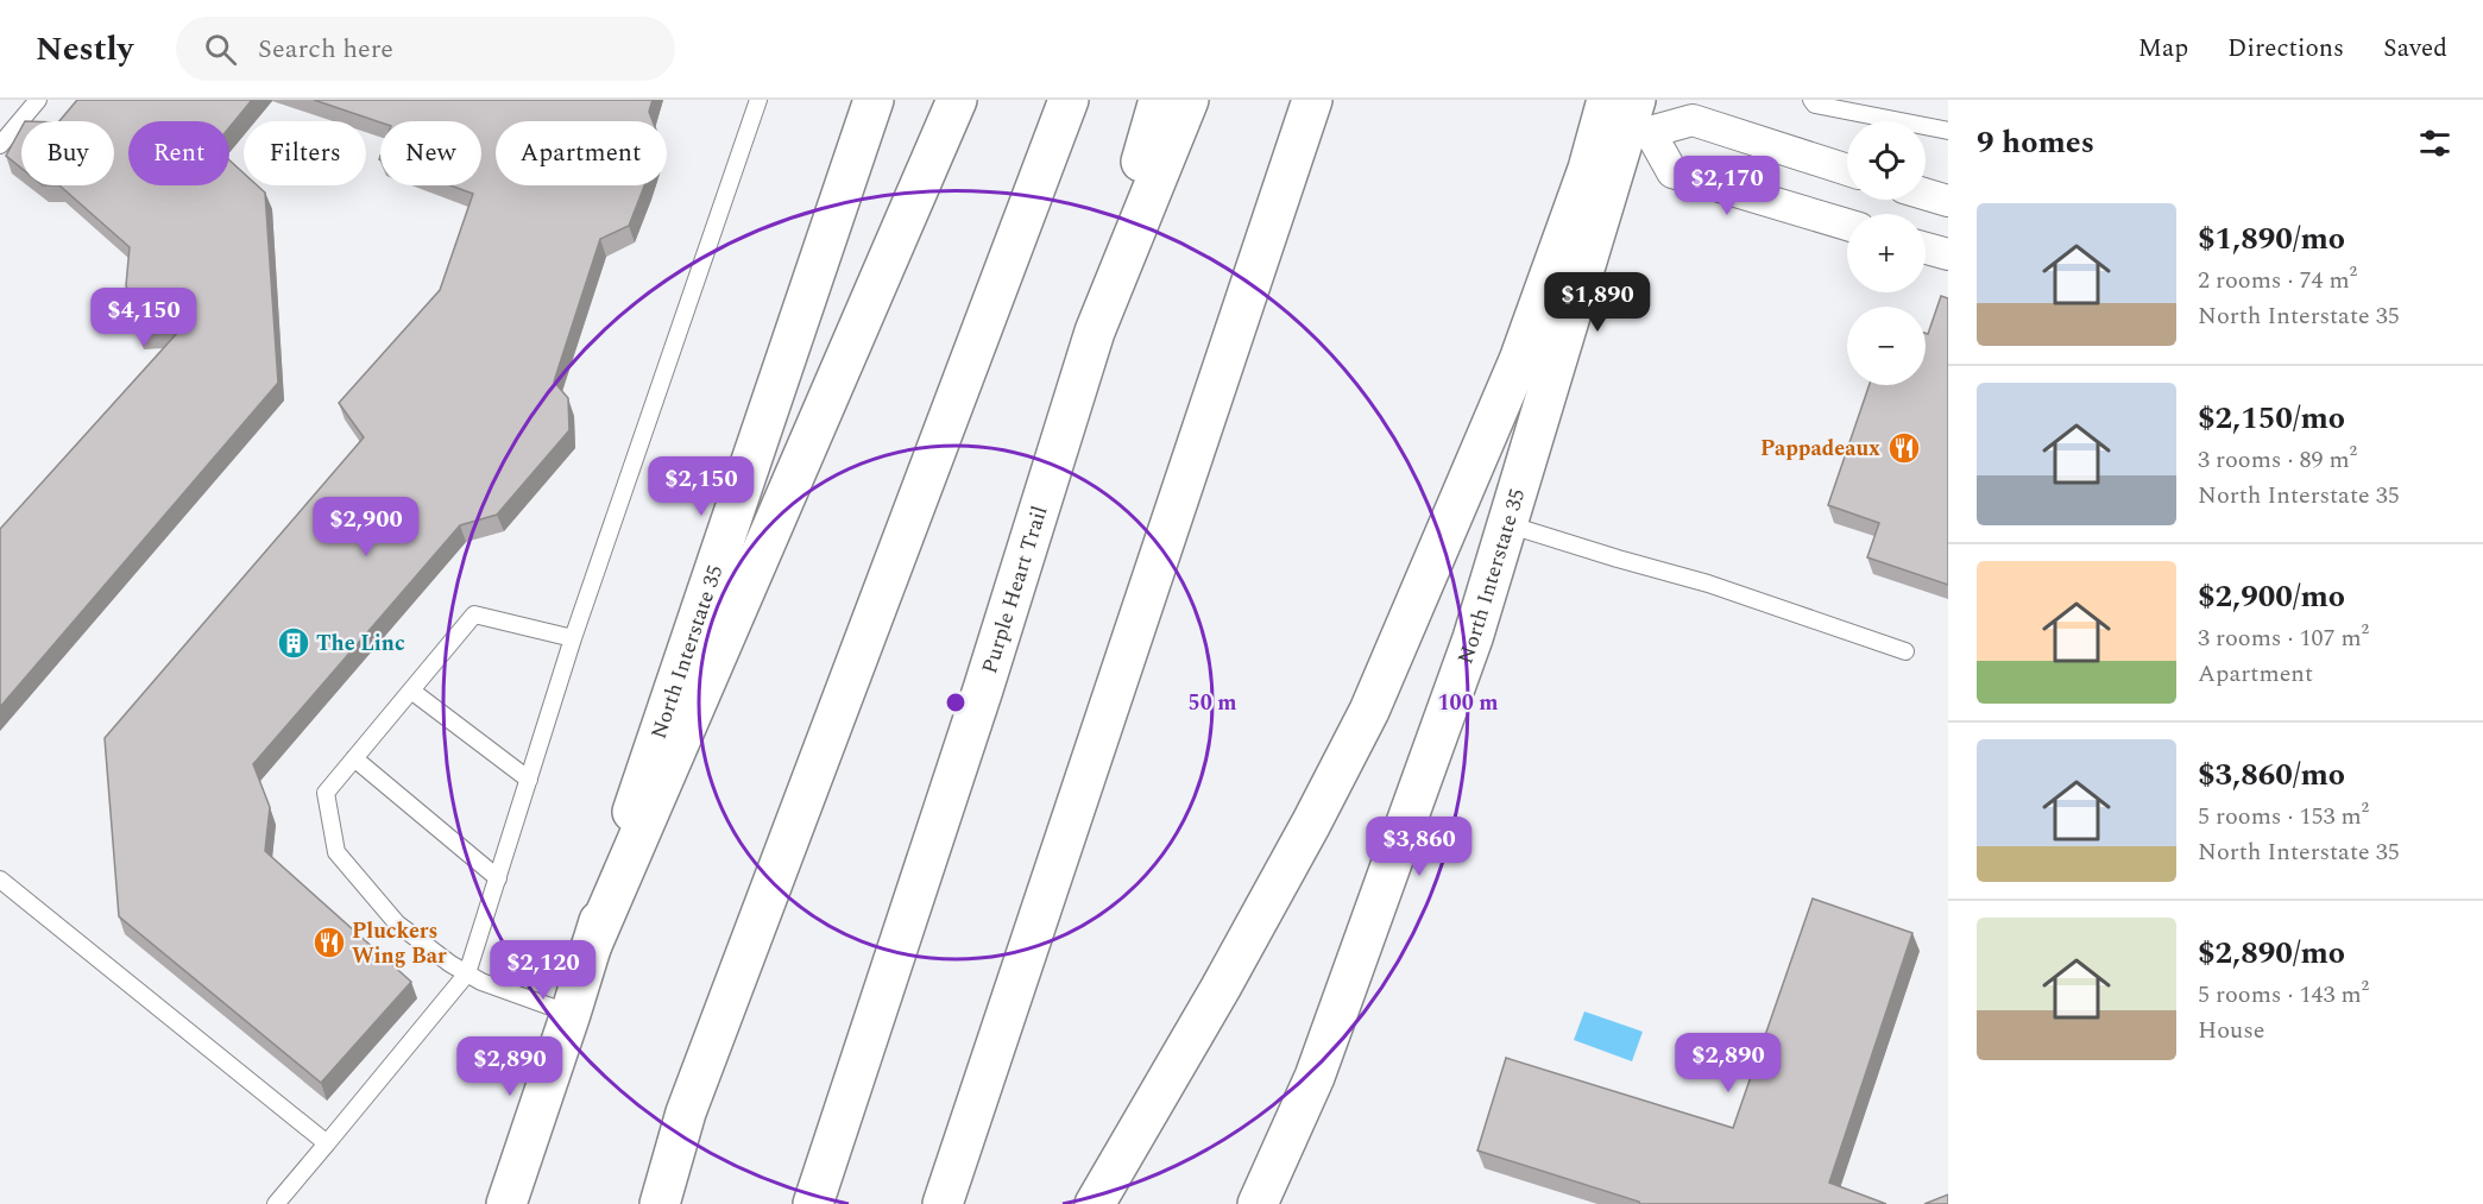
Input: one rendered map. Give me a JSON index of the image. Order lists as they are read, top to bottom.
{
  "streets": {
    "main road": ["North Interstate 35", "Purple Heart Trail"]
  },
  "places": {
    "restaurant": ["Pappadeaux", "Pluckers Wing Bar"],
    "building": ["The Linc"]
  },
  "page": {
    "header": "Nestly",
    "search": "Search here",
    "nav": ["Map", "Directions", "Saved"],
    "heading": "9 homes",
    "map_buttons": ["+", "−"],
    "chip": [
      "Buy",
      "Rent",
      "Filters",
      "New",
      "Apartment"
    ],
    "price": [
      "$2,170",
      "$1,890",
      "$4,150",
      "$2,150",
      "$2,900",
      "$3,860",
      "$2,120",
      "$2,890",
      "$2,890"
    ],
    "list": [
      {
        "name": "$1,890/mo",
        "note": "2 rooms · 74 m² · North Interstate 35"
      },
      {
        "name": "$2,150/mo",
        "note": "3 rooms · 89 m² · North Interstate 35"
      },
      {
        "name": "$2,900/mo",
        "note": "3 rooms · 107 m² · Apartment"
      },
      {
        "name": "$3,860/mo",
        "note": "5 rooms · 153 m² · North Interstate 35"
      },
      {
        "name": "$2,890/mo",
        "note": "5 rooms · 143 m² · House"
      }
    ]
  },
  "rings": ["50 m", "100 m"]
}
